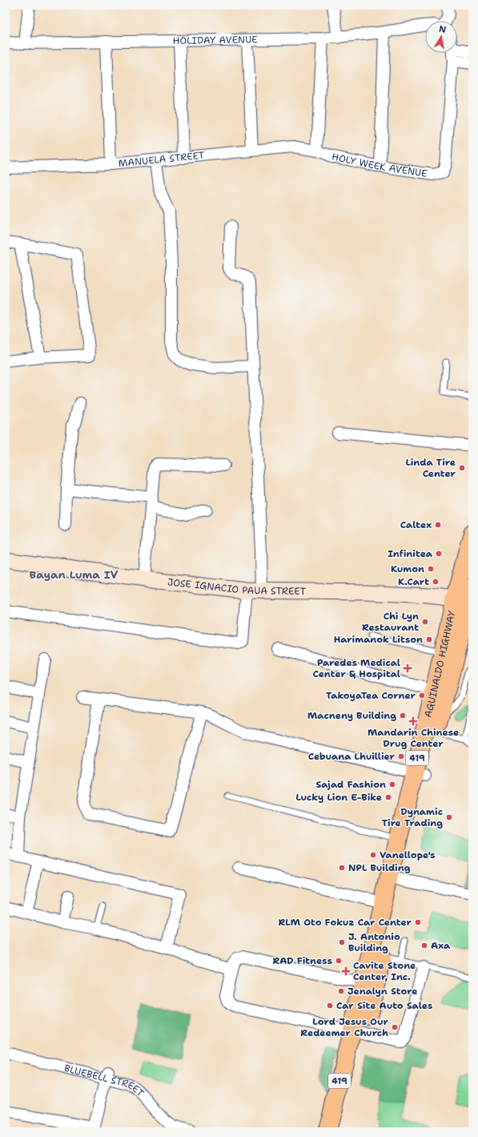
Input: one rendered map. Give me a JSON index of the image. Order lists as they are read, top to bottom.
{
  "streets": {
    "highway": ["AGUINALDO HIGHWAY", "419"],
    "street": [
      "HOLIDAY AVENUE",
      "MANUELA STREET",
      "HOLY WEEK AVENUE",
      "JOSE IGNACIO PAUA STREET",
      "BLUEBELL STREET"
    ]
  },
  "crossings": [
    ["MANUELA STREET", "HOLY WEEK AVENUE"],
    ["JOSE IGNACIO PAUA STREET", "AGUINALDO HIGHWAY"]
  ],
  "districts": ["Bayan Luma IV"],
  "places": {
    "other": [
      "Linda Tire Center",
      "Caltex",
      "Infinitea",
      "Kumon",
      "K.Cart",
      "Chi Lyn Restaurant",
      "Harimanok Litson",
      "TakoyaTea Corner",
      "Macneny Building",
      "Cebuana Lhuillier",
      "Sajad Fashion",
      "Lucky Lion E-Bike",
      "Dynamic Tire Trading",
      "Vanellope's",
      "NPL Building",
      "RLM Oto Fokuz Car Center",
      "J. Antonio Building",
      "Axa",
      "RAD Fitness",
      "Jenalyn Store",
      "Car Site Auto Sales",
      "Lord Jesus Our Redeemer Church"
    ],
    "health": ["Paredes Medical Center & Hospital", "Mandarin Chinese Drug Center", "Cavite Stone Center, Inc."]
  },
  "north": "top"
}
